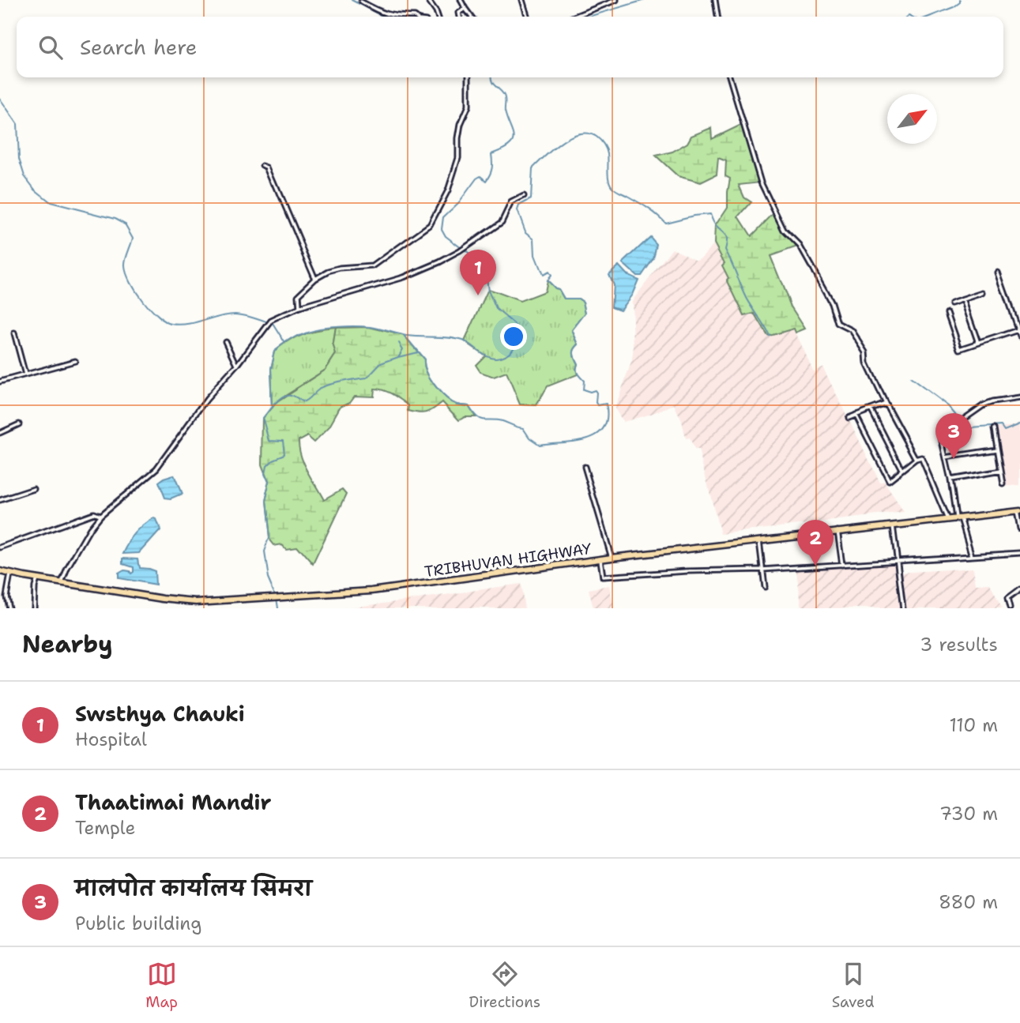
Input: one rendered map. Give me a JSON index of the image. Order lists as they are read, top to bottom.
{
  "streets": {
    "highway": ["TRIBHUVAN HIGHWAY"]
  },
  "north": "top right",
  "page": {
    "search": "Search here",
    "pins": ["1", "3", "2"],
    "heading": ["Nearby", "3 results"],
    "list": [
      {
        "mark": "1",
        "name": "Swsthya Chauki",
        "note": "Hospital",
        "value": "110 m"
      },
      {
        "mark": "2",
        "name": "Thaatimai Mandir",
        "note": "Temple",
        "value": "730 m"
      },
      {
        "mark": "3",
        "name": "मालपोत कार्यालय सिमरा",
        "note": "Public building",
        "value": "880 m"
      }
    ],
    "nav": ["Map", "Directions", "Saved"]
  }
}
